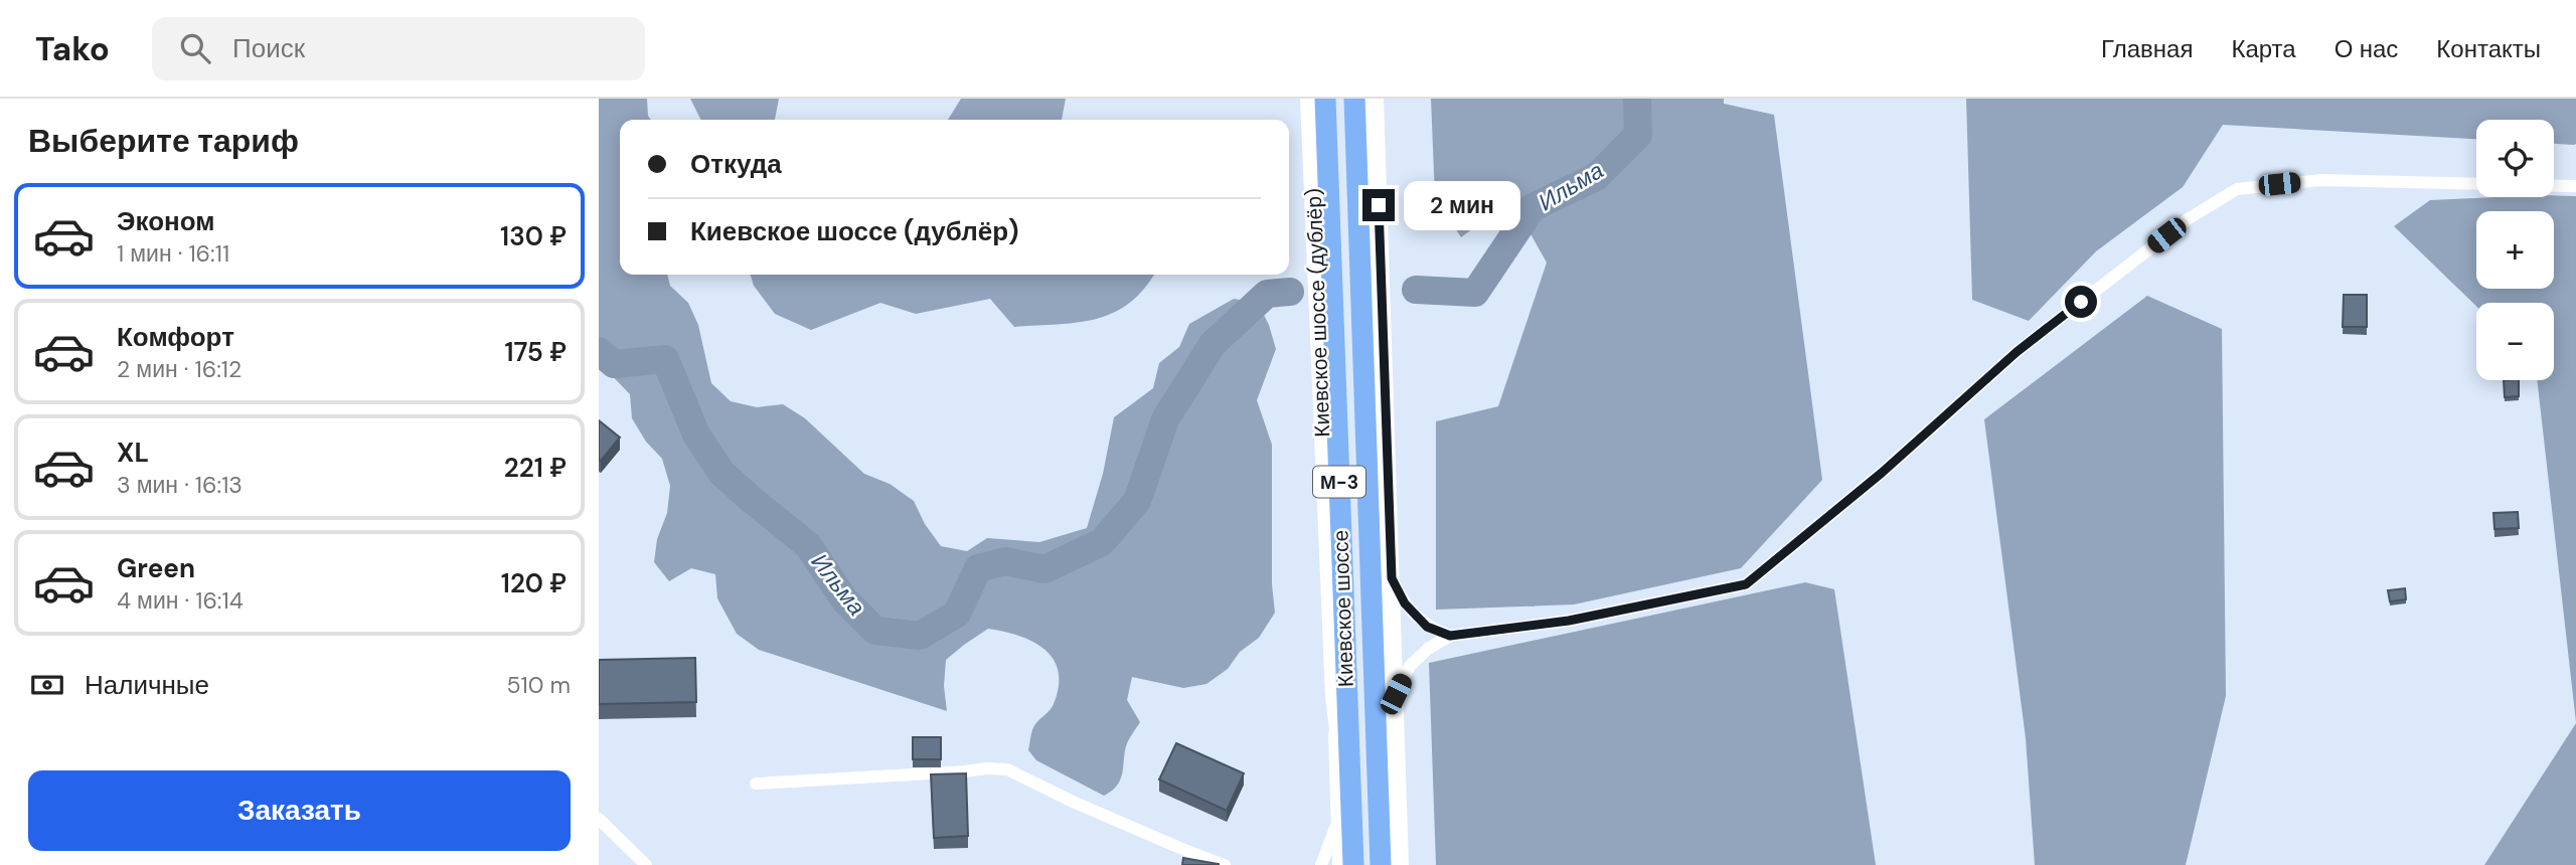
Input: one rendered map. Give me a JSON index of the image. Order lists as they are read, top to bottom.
{
  "streets": {
    "highway": ["М-3", "Киевское шоссе"],
    "main road": ["Киевское шоссе (дублёр)"]
  },
  "crossings": [
    ["Киевское шоссе (дублёр)", "Киевское шоссе"]
  ],
  "water": ["Ильма"],
  "page": {
    "header": "Tako",
    "search": "Поиск",
    "nav": [
      "Главная",
      "Карта",
      "О нас",
      "Контакты"
    ],
    "heading": "Выберите тариф",
    "map_buttons": ["+", "−"],
    "banner": ["Откуда", "Киевское шоссе (дублёр)"],
    "bubble": "2 мин",
    "list": [
      {
        "name": "Эконом",
        "note": "1 мин · 16:11",
        "value": "130 ₽"
      },
      {
        "name": "Комфорт",
        "note": "2 мин · 16:12",
        "value": "175 ₽"
      },
      {
        "name": "XL",
        "note": "3 мин · 16:13",
        "value": "221 ₽"
      },
      {
        "name": "Green",
        "note": "4 мин · 16:14",
        "value": "120 ₽"
      }
    ],
    "pay": ["Наличные", "510 m"],
    "buttons": "Заказать"
  }
}
